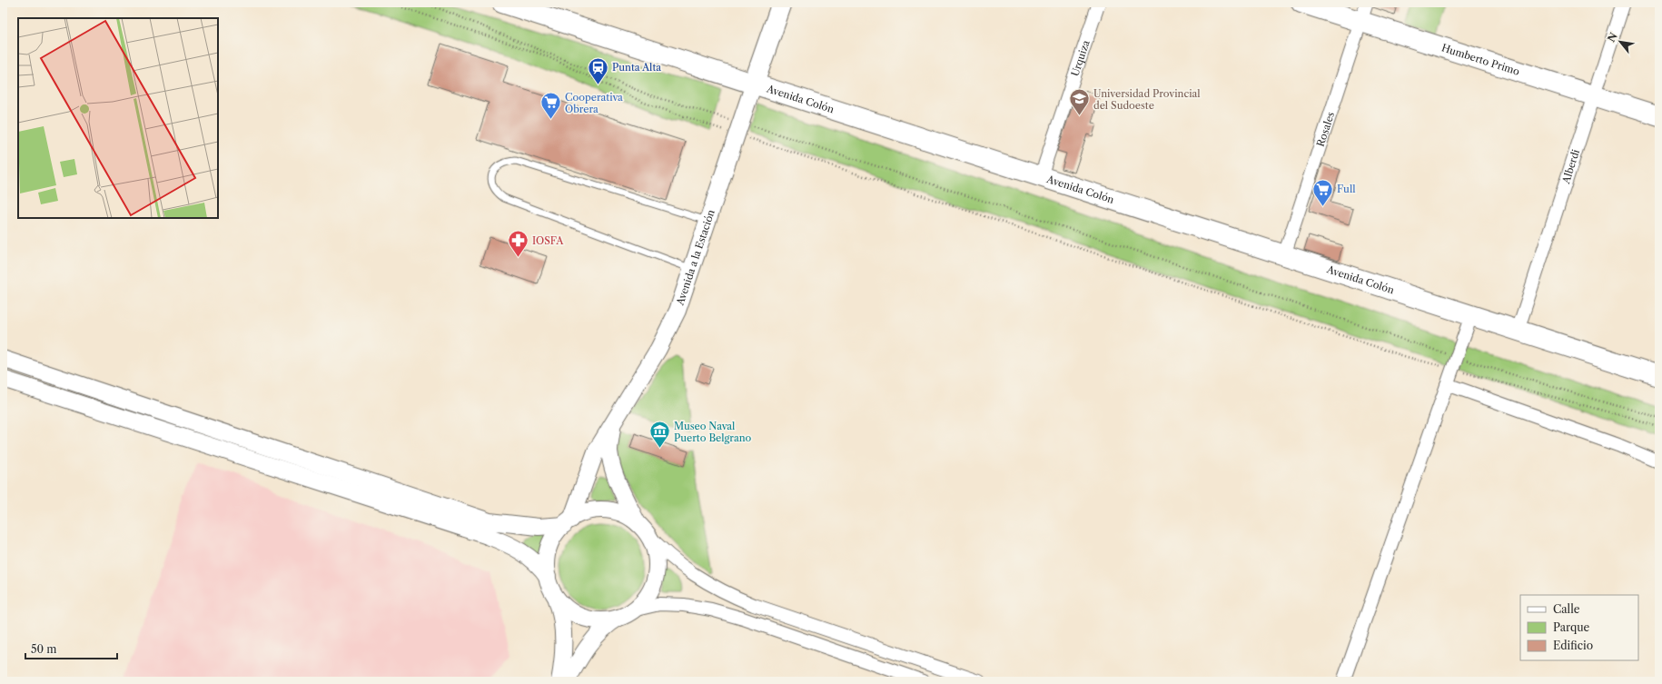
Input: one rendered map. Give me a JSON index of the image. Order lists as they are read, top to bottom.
{
  "streets": {
    "main road": ["Humberto Primo", "Avenida Colón"],
    "street": [
      "Urquiza",
      "Rosales",
      "Alberdi",
      "Avenida a la Estación"
    ]
  },
  "crossings": [
    ["Urquiza", "Avenida Colón"],
    ["Humberto Primo", "Rosales"],
    ["Humberto Primo", "Alberdi"],
    ["Avenida Colón", "Rosales"],
    ["Avenida Colón", "Alberdi"],
    ["Avenida Colón", "Avenida a la Estación"]
  ],
  "places": {
    "station": ["Punta Alta"],
    "school or university": ["Universidad Provincial del Sudoeste"],
    "supermarket": ["Cooperativa Obrera", "Full"],
    "pharmacy": ["IOSFA"],
    "museum": ["Museo Naval Puerto Belgrano"]
  },
  "legend": ["Calle", "Parque", "Edificio"],
  "scale_bar": "50 m",
  "north": "top left"
}
